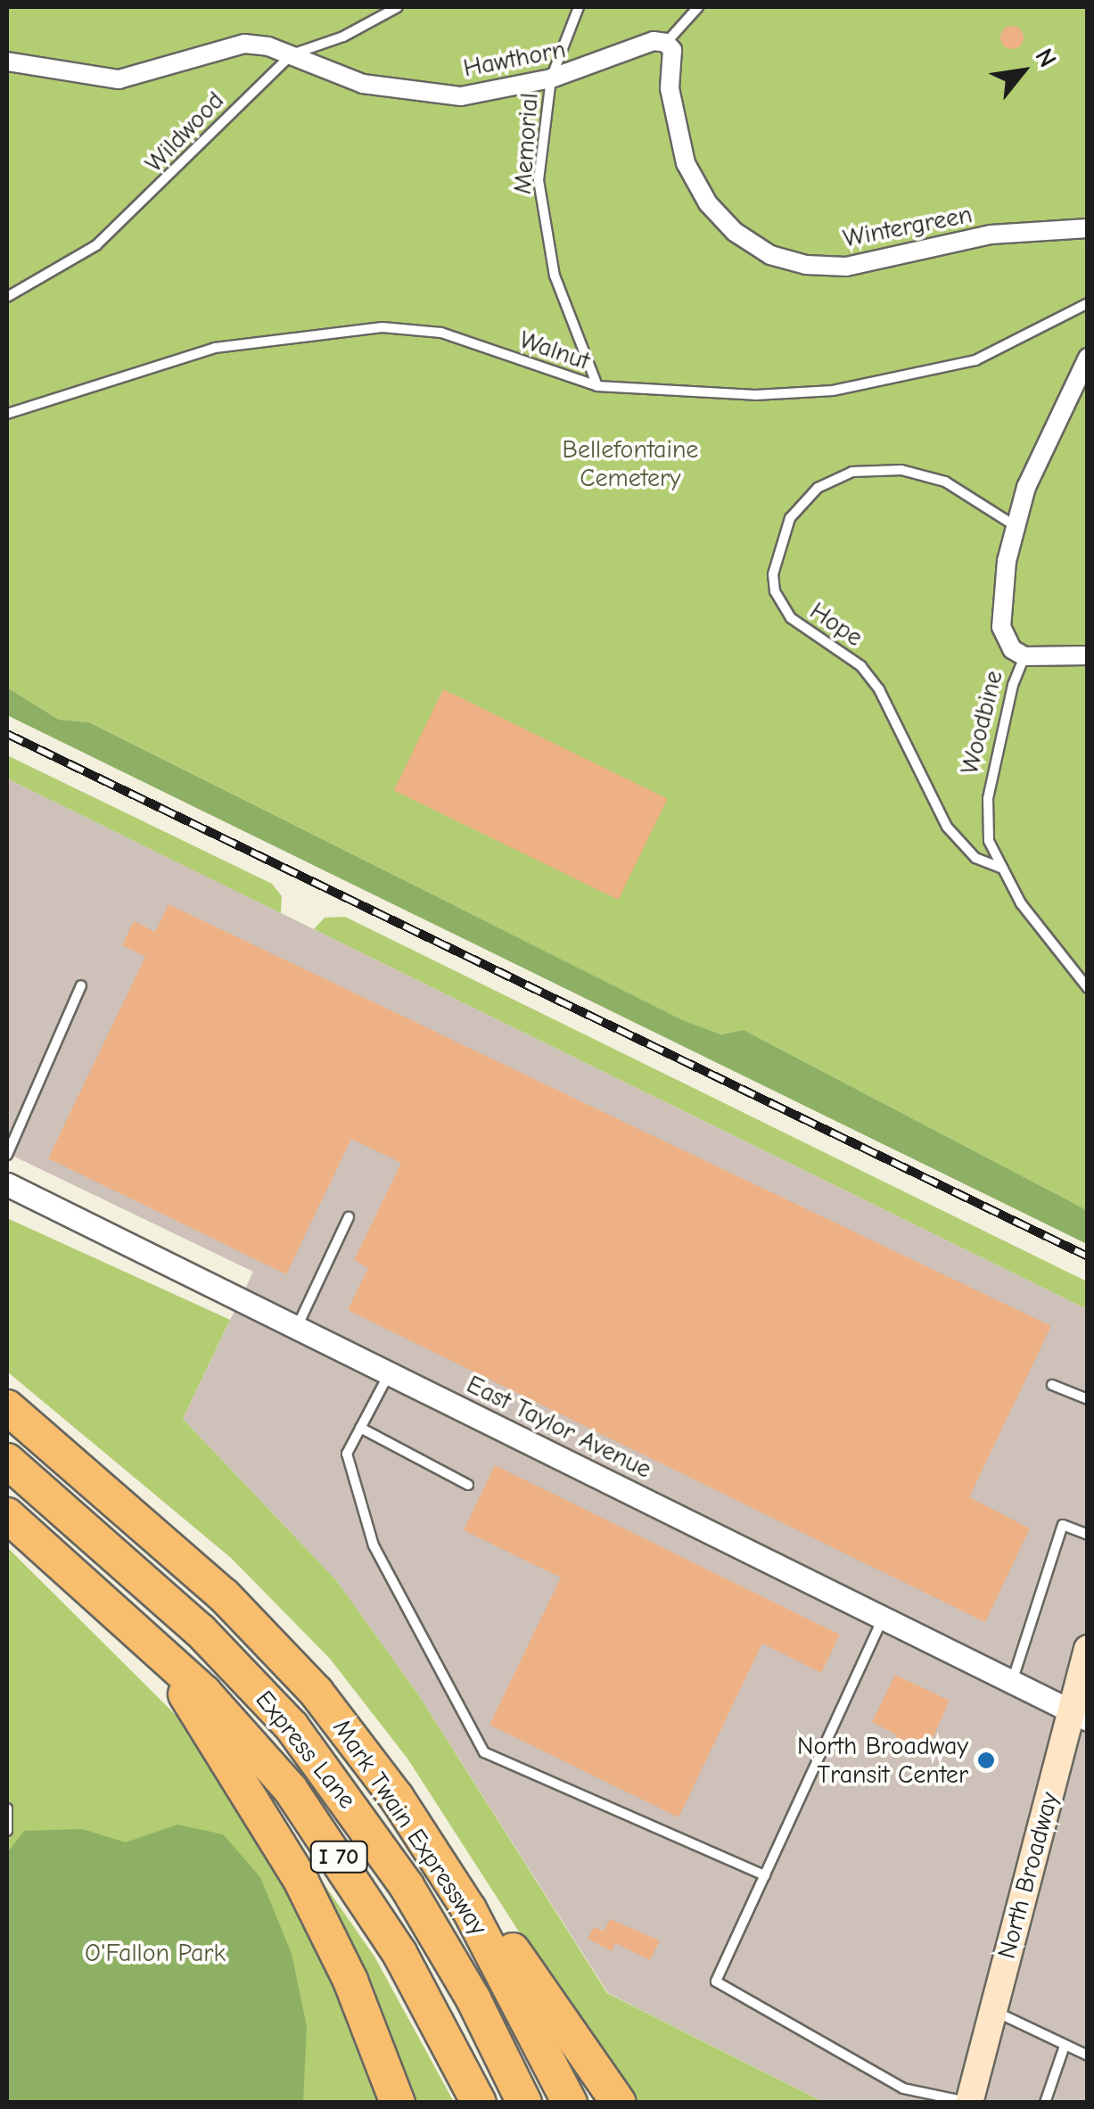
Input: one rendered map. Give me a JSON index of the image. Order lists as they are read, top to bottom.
{
  "streets": {
    "highway": ["Express Lane", "Mark Twain Expressway", "I 70"],
    "main road": ["North Broadway"],
    "street": [
      "Hawthorn",
      "Wintergreen",
      "Woodbine",
      "East Taylor Avenue"
    ],
    "lane": [
      "Wildwood",
      "Memorial",
      "Walnut",
      "Hope"
    ]
  },
  "crossings": [
    ["Hawthorn", "Wildwood"],
    ["Hawthorn", "Memorial"],
    ["Hawthorn", "Wintergreen"],
    ["Memorial", "Walnut"],
    ["Hope", "Woodbine"],
    ["East Taylor Avenue", "North Broadway"]
  ],
  "parks": ["Bellefontaine Cemetery", "O'Fallon Park"],
  "places": ["North Broadway Transit Center"],
  "north": "top right"
}
